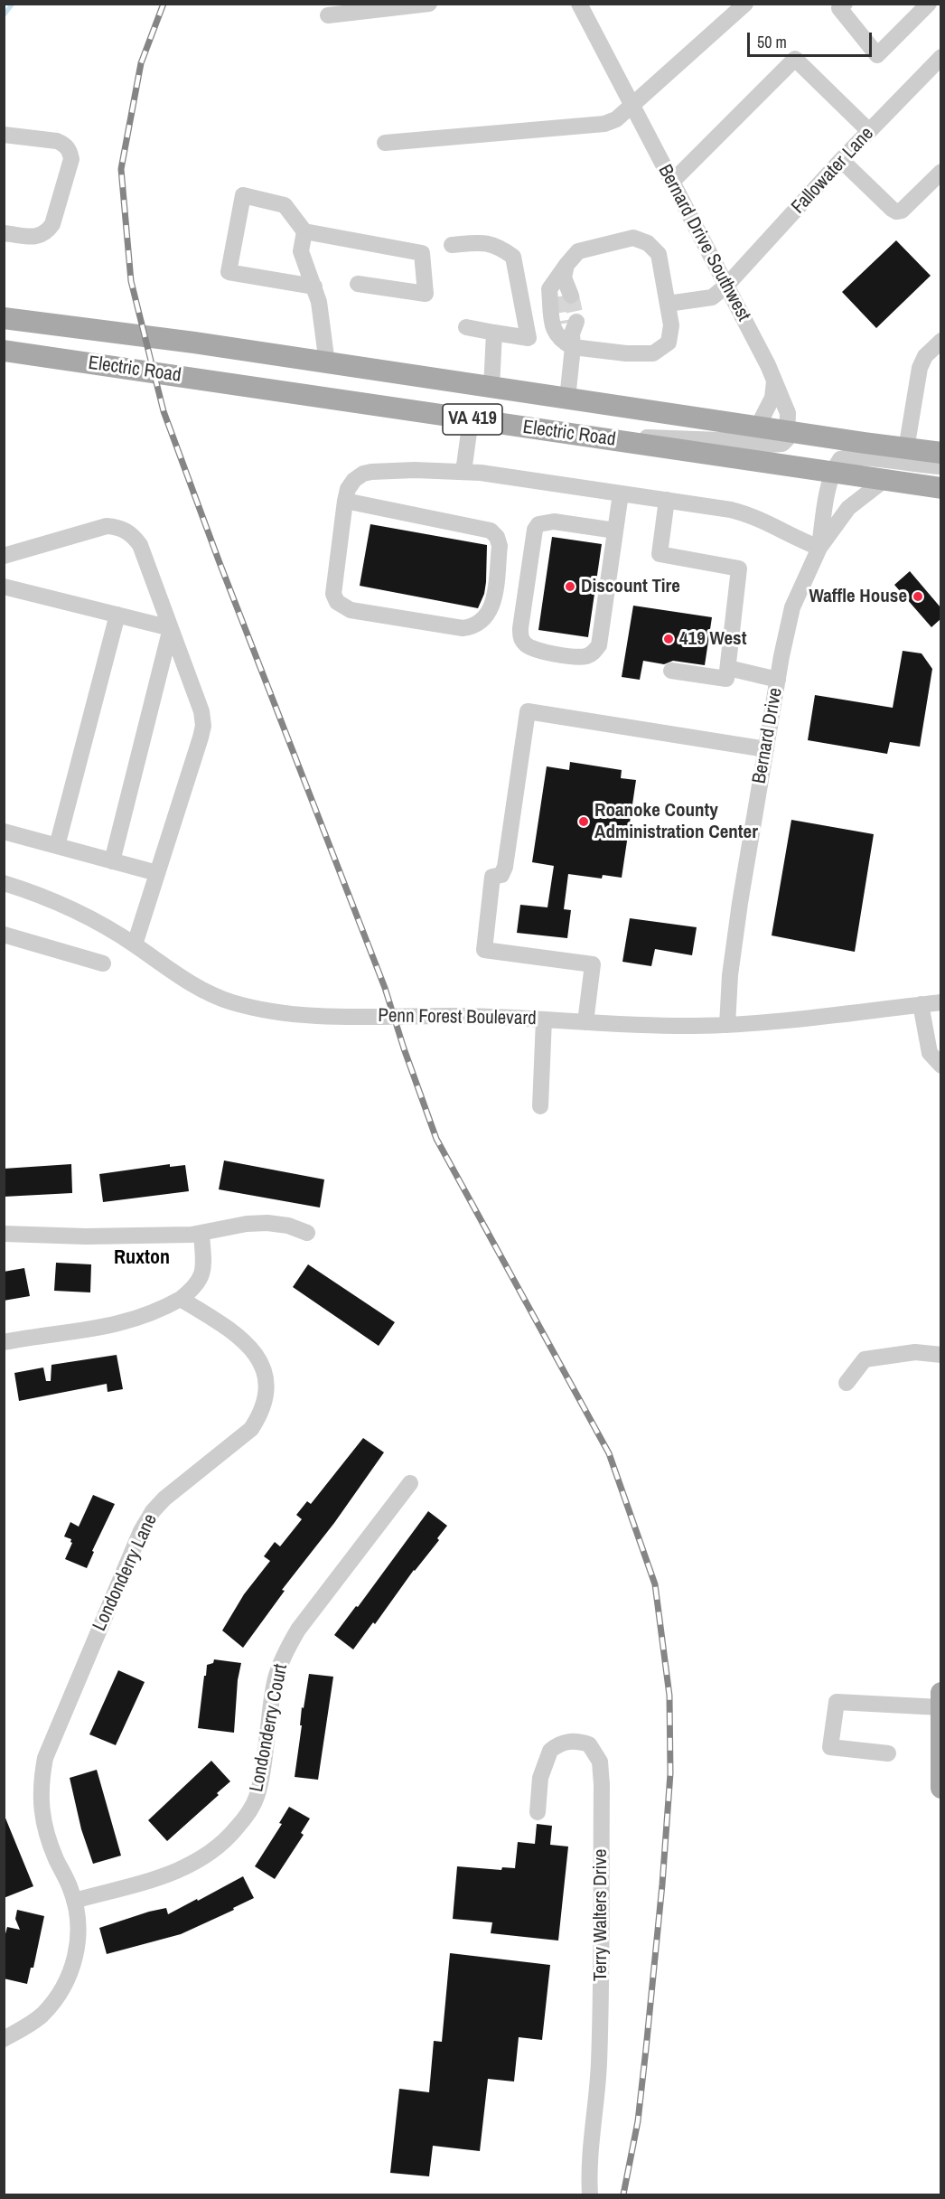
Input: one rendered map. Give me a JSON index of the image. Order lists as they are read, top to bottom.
{
  "streets": {
    "main road": ["Electric Road", "VA 419"],
    "street": [
      "Fallowater Lane",
      "Bernard Drive Southwest",
      "Bernard Drive",
      "Penn Forest Boulevard",
      "Londonderry Lane",
      "Londonderry Court",
      "Terry Walters Drive"
    ]
  },
  "crossings": [
    ["Fallowater Lane", "Bernard Drive Southwest"],
    ["Bernard Drive Southwest", "Electric Road"],
    ["Electric Road", "Bernard Drive"],
    ["Bernard Drive", "Penn Forest Boulevard"],
    ["Londonderry Lane", "Londonderry Court"]
  ],
  "districts": ["Ruxton"],
  "places": [
    "Discount Tire",
    "Waffle House",
    "419 West",
    "Roanoke County Administration Center"
  ],
  "scale_bar": "50 m"
}
